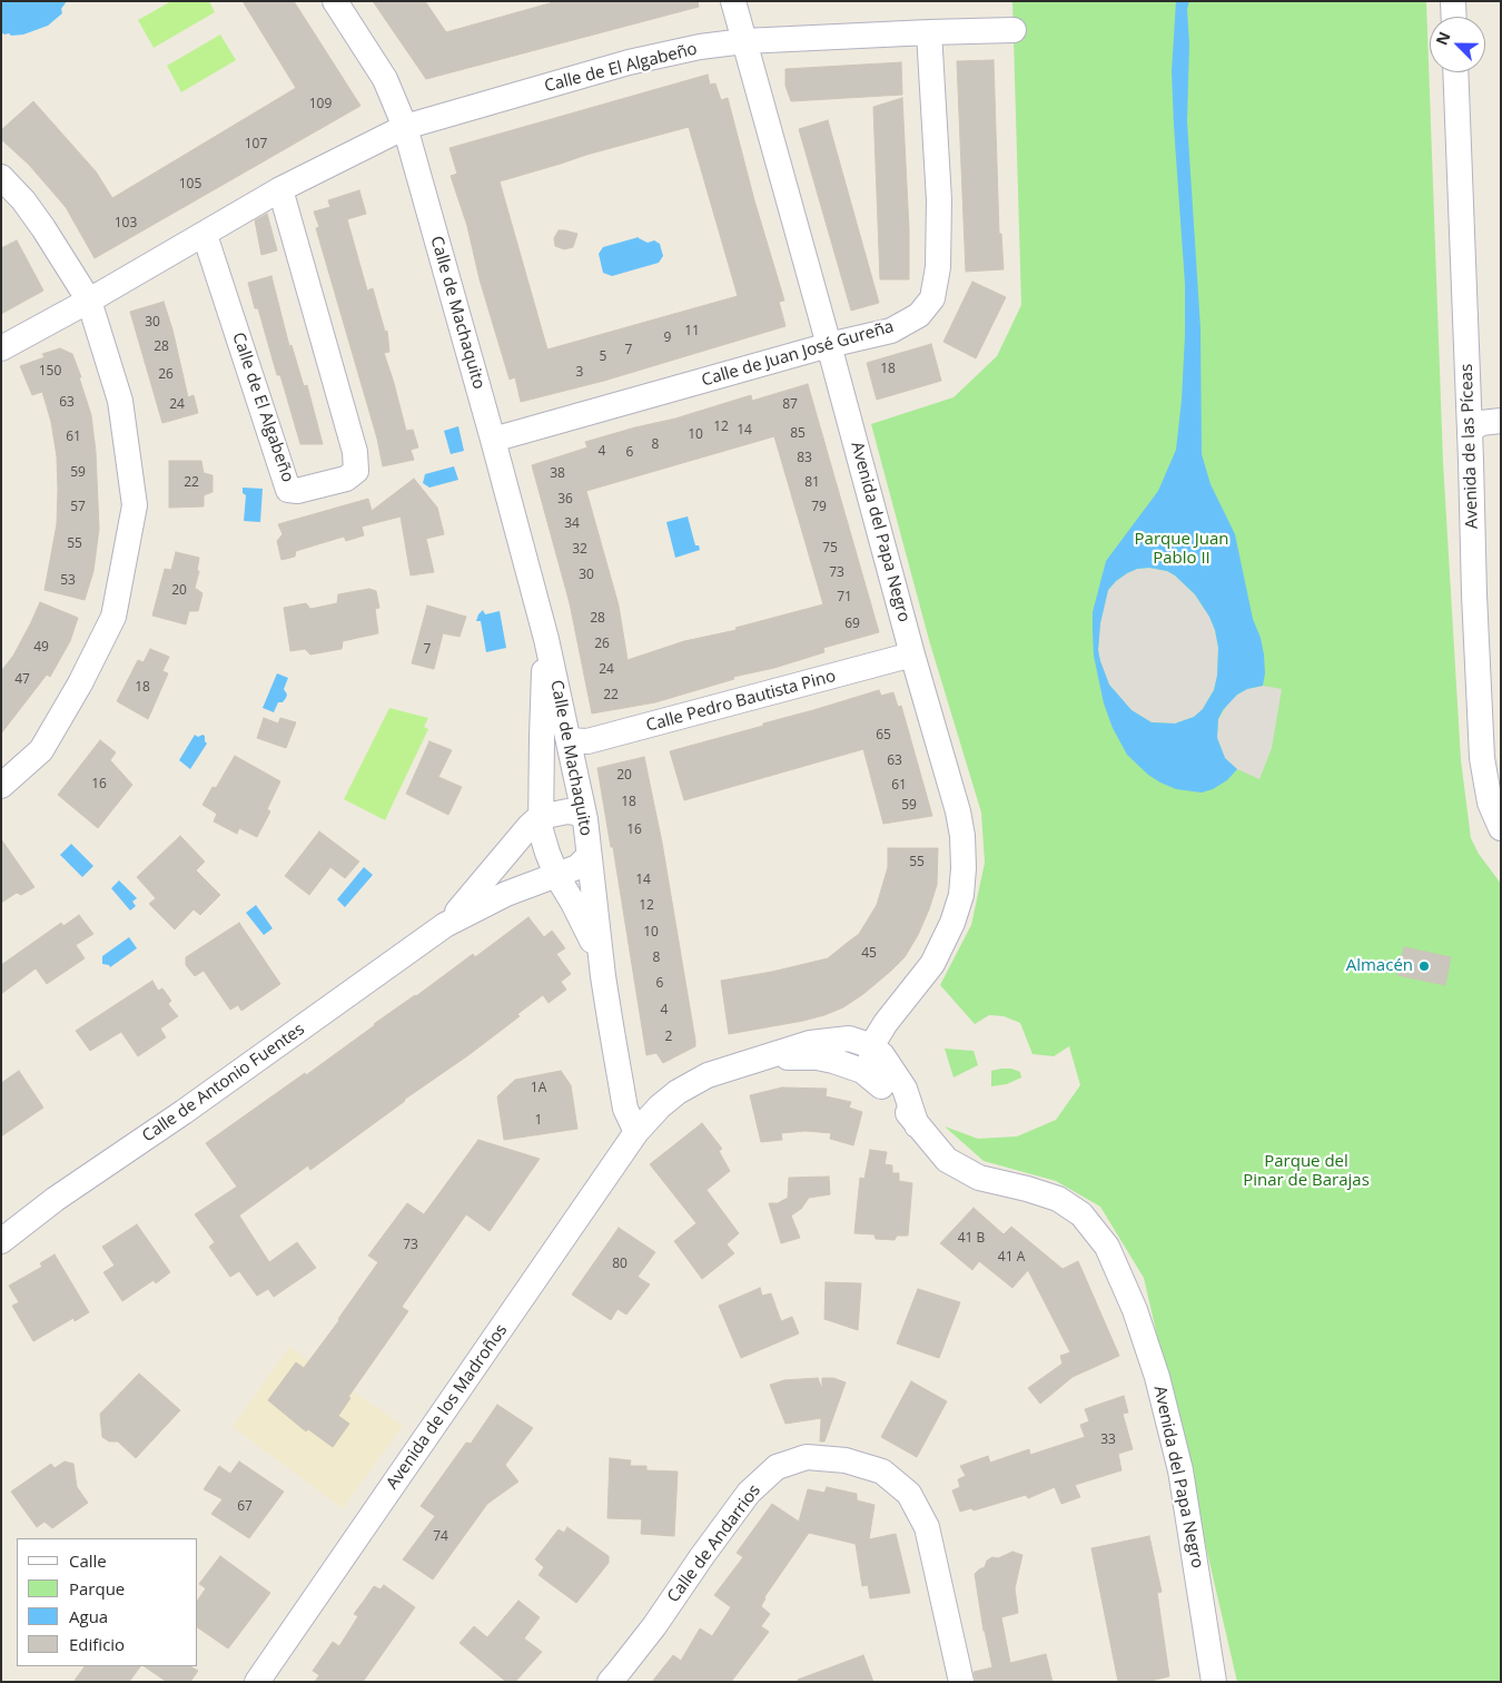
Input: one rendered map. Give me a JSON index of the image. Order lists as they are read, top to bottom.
{
  "streets": {
    "street": [
      "Calle de El Algabeño",
      "Calle de Machaquito",
      "Calle de Juan José Gureña",
      "Avenida de las Píceas",
      "Avenida del Papa Negro",
      "Calle Pedro Bautista Pino",
      "Calle de Antonio Fuentes",
      "Avenida de los Madroños",
      "Calle de Andarrios"
    ]
  },
  "crossings": [
    ["Calle de El Algabeño", "Calle de Machaquito"],
    ["Calle de El Algabeño", "Calle de Juan José Gureña"],
    ["Calle de El Algabeño", "Avenida del Papa Negro"],
    ["Calle de Machaquito", "Calle de Juan José Gureña"],
    ["Calle de Machaquito", "Avenida del Papa Negro"],
    ["Calle de Machaquito", "Calle Pedro Bautista Pino"],
    ["Calle de Machaquito", "Calle de Antonio Fuentes"],
    ["Calle de Machaquito", "Avenida de los Madroños"],
    ["Calle de Juan José Gureña", "Avenida del Papa Negro"],
    ["Avenida del Papa Negro", "Calle Pedro Bautista Pino"],
    ["Avenida del Papa Negro", "Avenida de los Madroños"]
  ],
  "parks": ["Parque Juan Pablo II", "Parque del Pinar de Barajas"],
  "places": ["Almacén"],
  "house_numbers": [
    "109",
    "107",
    "105",
    "103",
    "30",
    "11",
    "9",
    "28",
    "7",
    "5",
    "18",
    "150",
    "3",
    "26",
    "63",
    "24",
    "87",
    "12",
    "14",
    "85",
    "10",
    "61",
    "8",
    "4",
    "6",
    "83",
    "59",
    "38",
    "22",
    "81",
    "36",
    "57",
    "79",
    "34",
    "55",
    "75",
    "32",
    "73",
    "30",
    "53",
    "20",
    "71",
    "28",
    "69",
    "26",
    "49",
    "7",
    "24",
    "47",
    "18",
    "22",
    "65",
    "63",
    "20",
    "16",
    "61",
    "18",
    "59",
    "16",
    "55",
    "14",
    "12",
    "10",
    "45",
    "8",
    "6",
    "4",
    "2",
    "1A",
    "1",
    "41 B",
    "73",
    "41 A",
    "80",
    "33",
    "67",
    "74"
  ],
  "legend": [
    "Calle",
    "Parque",
    "Agua",
    "Edificio"
  ],
  "north": "top left"
}
